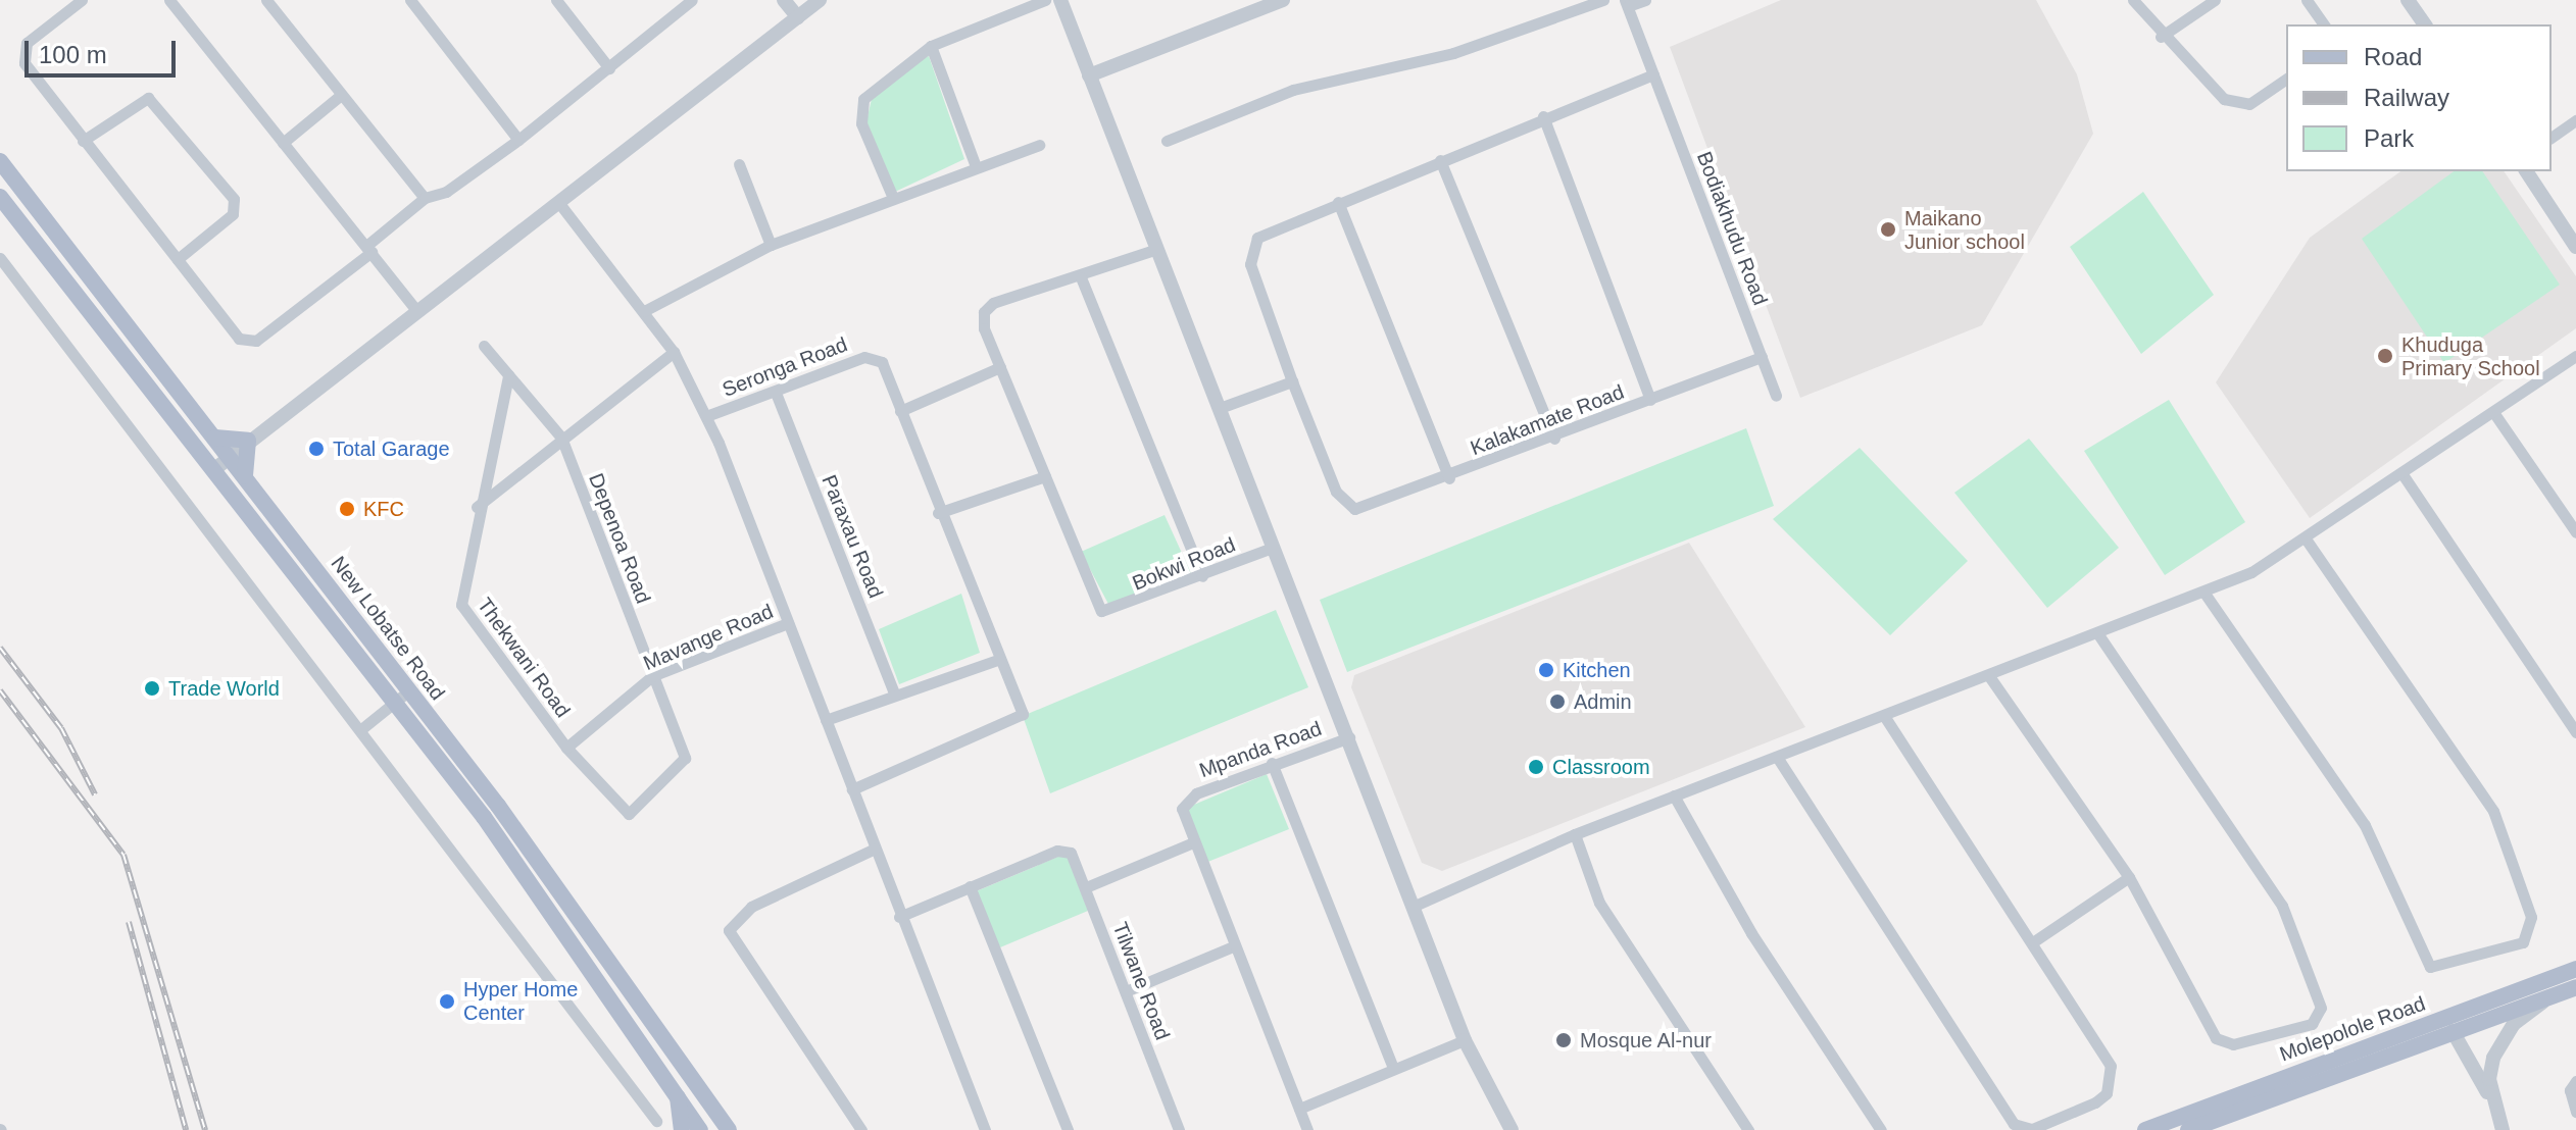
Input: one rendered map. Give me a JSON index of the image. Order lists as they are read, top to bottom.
{
  "streets": {
    "main road": ["New Lobatse Road", "Molepolole Road"],
    "street": [
      "Bodiakhudu Road",
      "Seronga Road",
      "Kalakamate Road",
      "Paraxau Road",
      "Depenoa Road",
      "Bokwi Road",
      "Mavange Road",
      "Thekwani Road",
      "Mpanda Road",
      "Tilwane Road"
    ]
  },
  "crossings": [
    ["Bodiakhudu Road", "Kalakamate Road"],
    ["Seronga Road", "Paraxau Road"],
    ["Depenoa Road", "Mavange Road"],
    ["Depenoa Road", "Thekwani Road"],
    ["Mavange Road", "Thekwani Road"]
  ],
  "places": [
    "Maikano Junior school",
    "Khuduga Primary School",
    "Total Garage",
    "KFC",
    "Kitchen",
    "Trade World",
    "Admin",
    "Classroom",
    "Hyper Home Center",
    "Mosque Al-nur"
  ],
  "legend": ["Road", "Railway", "Park"],
  "scale_bar": "100 m"
}
